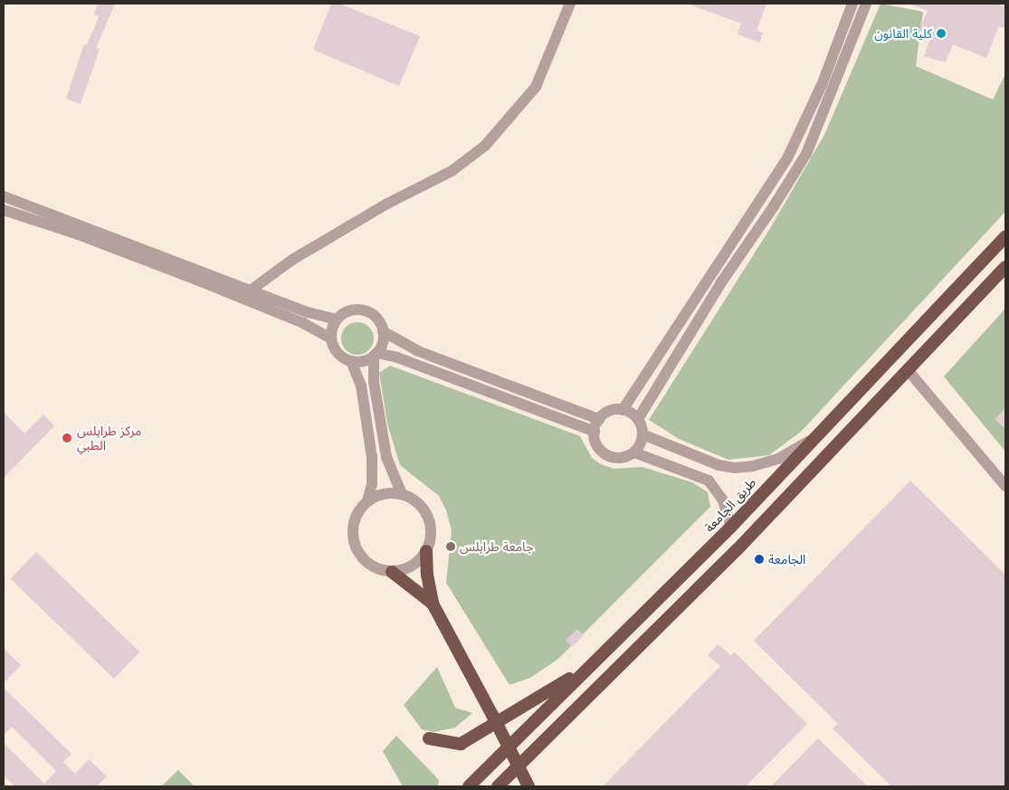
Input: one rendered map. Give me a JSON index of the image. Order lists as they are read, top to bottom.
{
  "streets": {
    "highway": ["طريق الجامعة"]
  },
  "places": [
    "كلية القانون",
    "مركز طرابلس الطبي",
    "جامعة طرابلس",
    "الجامعة"
  ]
}
